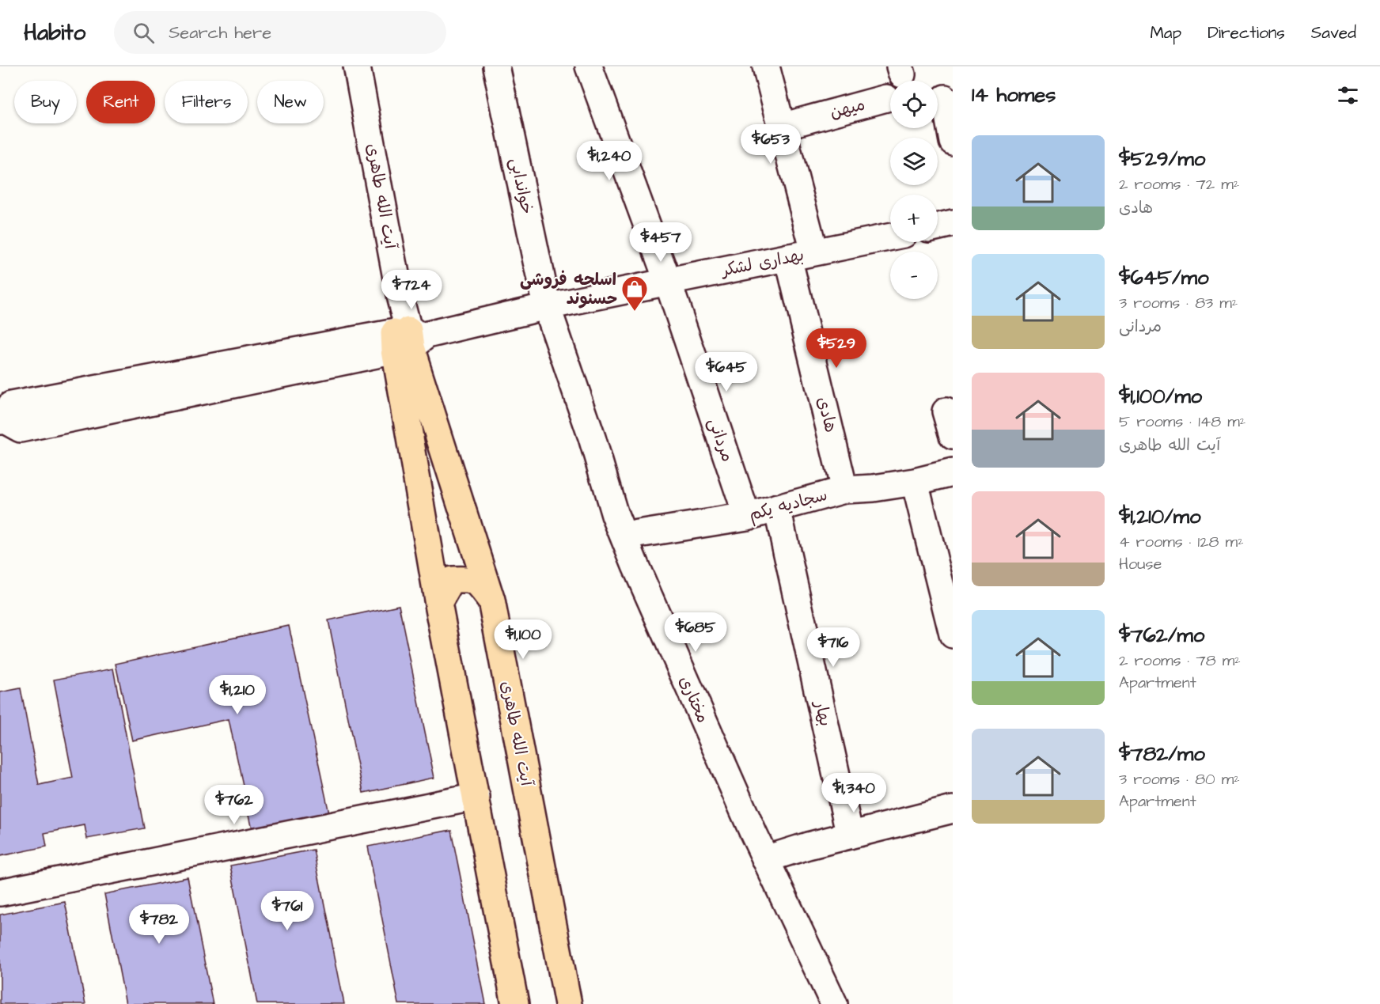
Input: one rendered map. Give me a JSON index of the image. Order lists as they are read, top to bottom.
{
  "streets": {
    "main road": ["آیت الله طاهری"],
    "street": [
      "میهن",
      "خواندابی",
      "بهداری لشکر",
      "هادی",
      "مردانی",
      "سجادیه یکم",
      "مختاری",
      "بهار"
    ]
  },
  "crossings": [
    ["خواندابی", "بهداری لشکر"],
    ["خواندابی", "مختاری"],
    ["آیت الله طاهری", "بهداری لشکر"],
    ["بهداری لشکر", "هادی"],
    ["بهداری لشکر", "مردانی"],
    ["بهداری لشکر", "مختاری"],
    ["هادی", "سجادیه یکم"],
    ["مردانی", "سجادیه یکم"],
    ["سجادیه یکم", "مختاری"],
    ["سجادیه یکم", "بهار"]
  ],
  "places": {
    "shop": ["اسلحه فروشی حسنوند"]
  },
  "page": {
    "header": "Habito",
    "search": "Search here",
    "nav": ["Map", "Directions", "Saved"],
    "heading": "14 homes",
    "map_buttons": ["+", "−"],
    "chip": [
      "Buy",
      "Rent",
      "Filters",
      "New"
    ],
    "list": [
      {
        "name": "$529/mo",
        "note": "2 rooms · 72 m² · هادی"
      },
      {
        "name": "$645/mo",
        "note": "3 rooms · 83 m² · مردانی"
      },
      {
        "name": "$1,100/mo",
        "note": "5 rooms · 148 m² · آیت الله طاهری"
      },
      {
        "name": "$1,210/mo",
        "note": "4 rooms · 128 m² · House"
      },
      {
        "name": "$762/mo",
        "note": "2 rooms · 78 m² · Apartment"
      },
      {
        "name": "$782/mo",
        "note": "3 rooms · 80 m² · Apartment"
      }
    ],
    "price": [
      "$653",
      "$1,240",
      "$457",
      "$724",
      "$529",
      "$645",
      "$685",
      "$1,100",
      "$716",
      "$1,210",
      "$1,340",
      "$762",
      "$761",
      "$782"
    ]
  }
}
